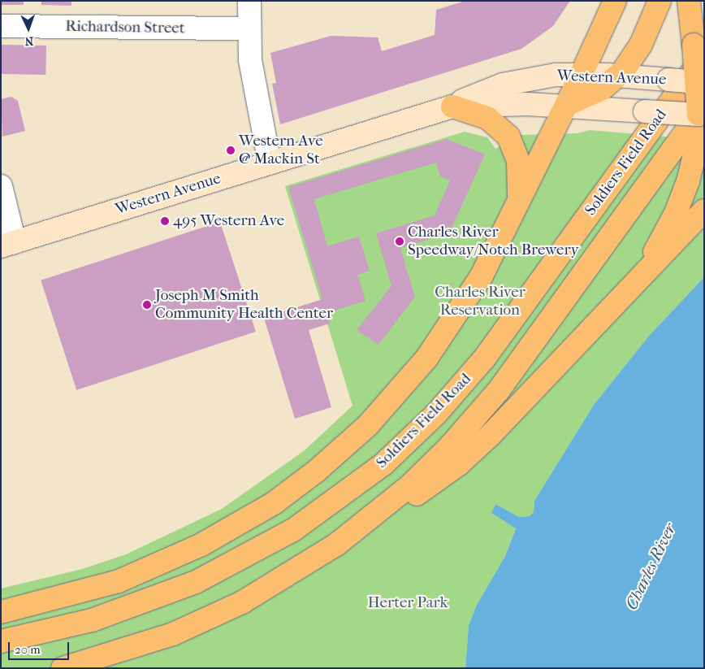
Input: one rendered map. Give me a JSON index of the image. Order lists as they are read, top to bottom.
{
  "streets": {
    "main road": ["Western Avenue", "Soldiers Field Road"],
    "street": ["Richardson Street"]
  },
  "crossings": [
    ["Western Avenue", "Soldiers Field Road"]
  ],
  "water": ["Charles River"],
  "parks": ["Charles River Reservation", "Herter Park"],
  "places": [
    "Western Ave @ Mackin St",
    "495 Western Ave",
    "Charles River Speedway/Notch Brewery",
    "Joseph M Smith Community Health Center"
  ],
  "scale_bar": "20 m",
  "north": "bottom"
}
